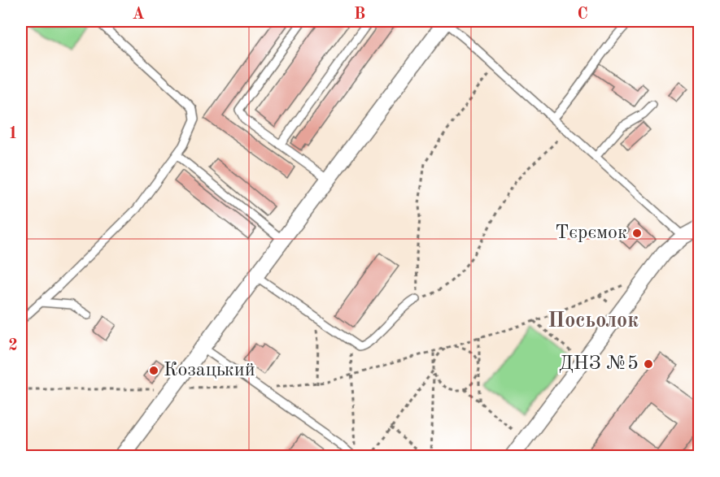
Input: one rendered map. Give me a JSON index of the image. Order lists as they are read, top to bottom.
{
  "districts": ["Посьолок"],
  "places": ["Тєрємок", "ДНЗ №5", "Козацький"],
  "grid": {
    "columns": ["A", "B", "C"],
    "rows": ["1", "2"]
  }
}
